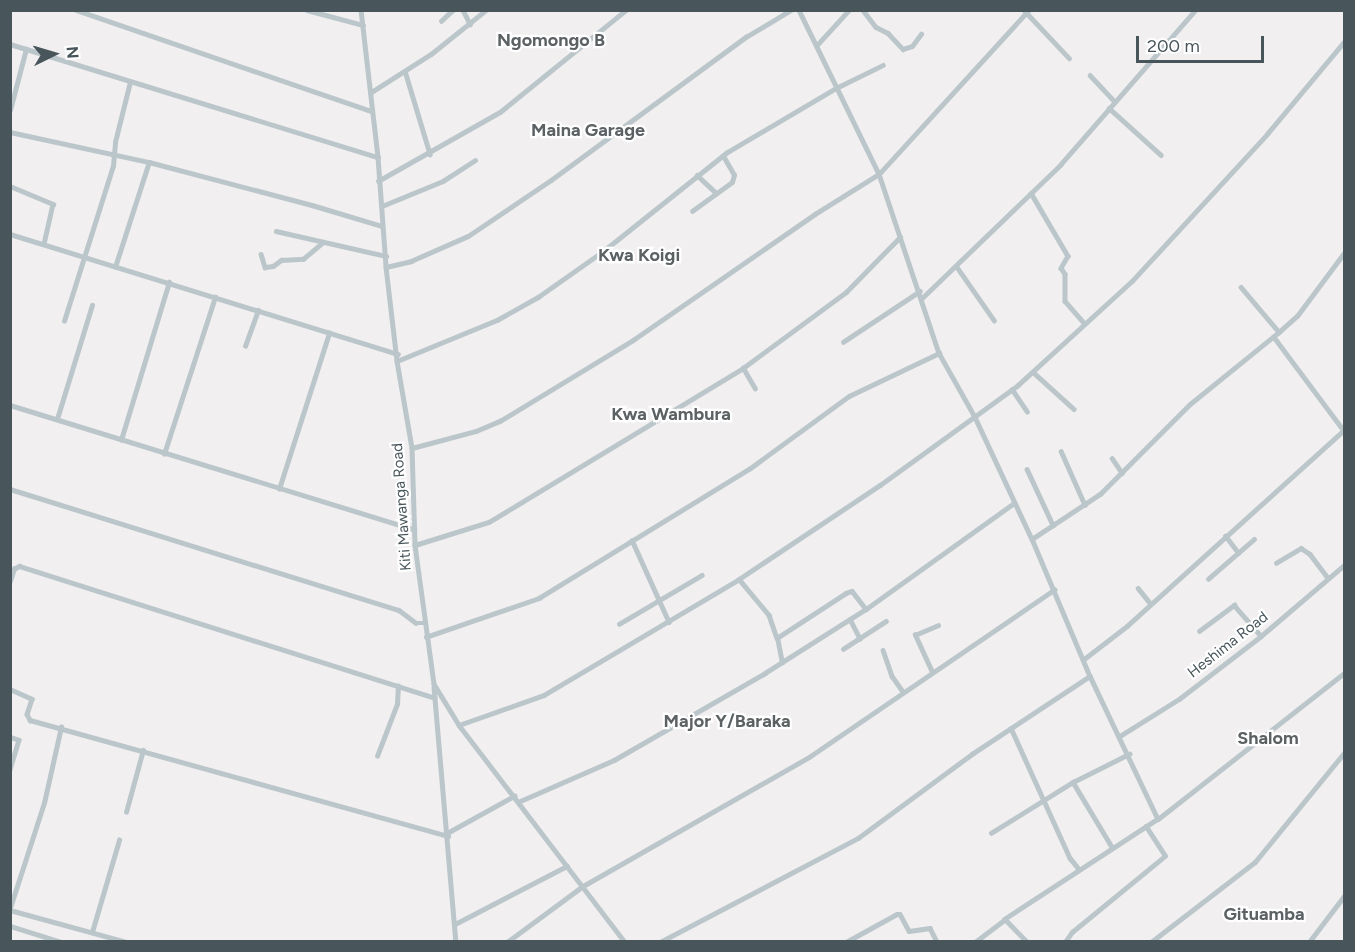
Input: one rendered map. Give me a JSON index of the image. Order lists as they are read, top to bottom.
{
  "streets": {
    "street": ["Kiti Mawanga Road", "Heshima Road"]
  },
  "districts": [
    "Ngomongo B",
    "Maina Garage",
    "Kwa Koigi",
    "Kwa Wambura",
    "Major Y/Baraka",
    "Shalom",
    "Gituamba"
  ],
  "scale_bar": "200 m",
  "north": "right"
}
